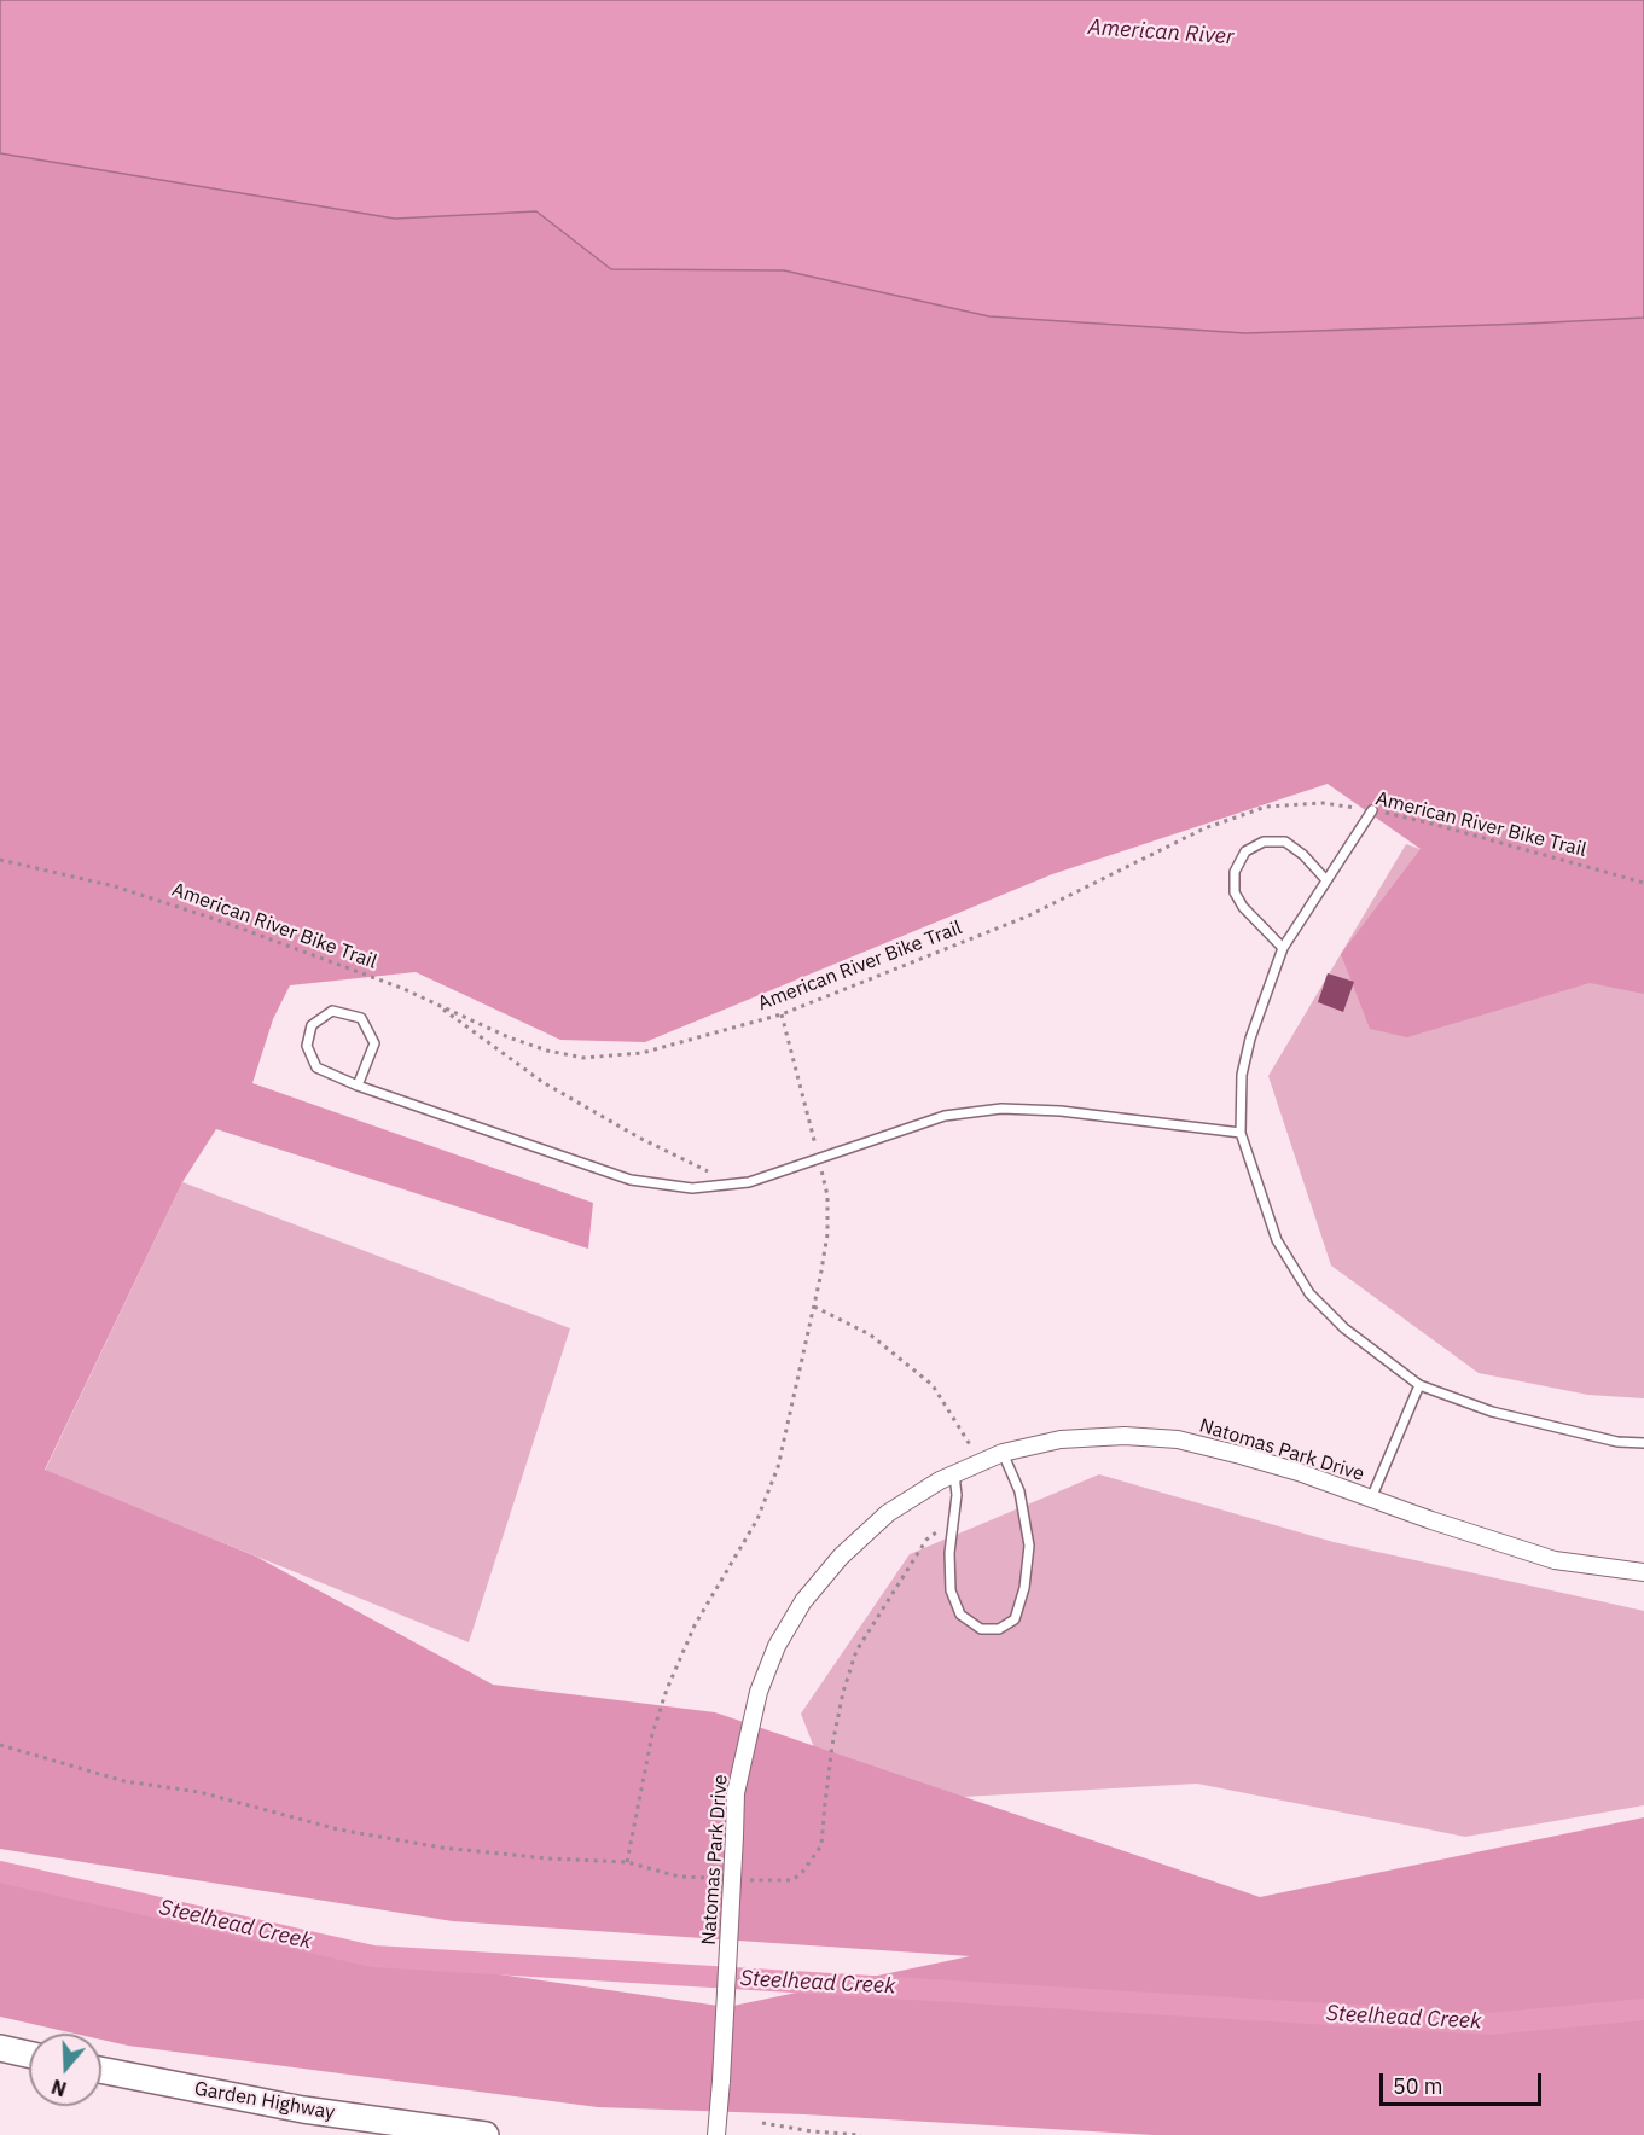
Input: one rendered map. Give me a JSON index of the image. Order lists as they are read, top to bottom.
{
  "streets": {
    "main road": ["Garden Highway"],
    "street": ["Natomas Park Drive"],
    "path": ["American River Bike Trail"]
  },
  "water": ["American River", "Steelhead Creek"],
  "scale_bar": "50 m",
  "north": "bottom"
}
